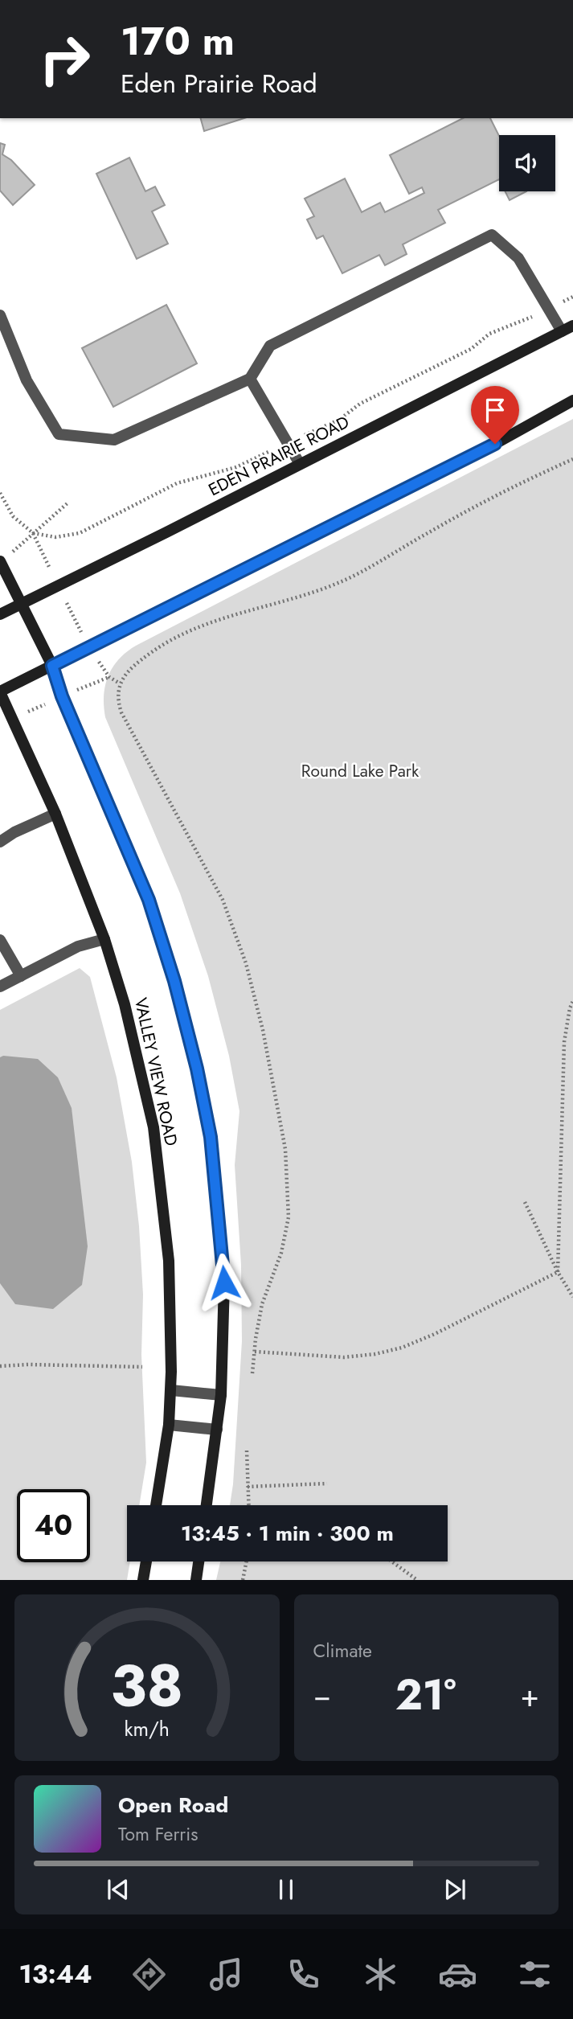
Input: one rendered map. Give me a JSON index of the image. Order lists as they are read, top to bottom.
{
  "streets": {
    "street": ["EDEN PRAIRIE ROAD", "VALLEY VIEW ROAD"]
  },
  "parks": ["Round Lake Park"],
  "page": {
    "turn": ["170 m", "Eden Prairie Road"],
    "limit": "40",
    "trip": "13:45 · 1 min · 300 m",
    "tile": "Climate",
    "heat": ["−", "21°", "+"],
    "song": ["Open Road", "Tom Ferris"],
    "tabs": "13:44",
    "gauge": ["38", "km/h"]
  }
}
